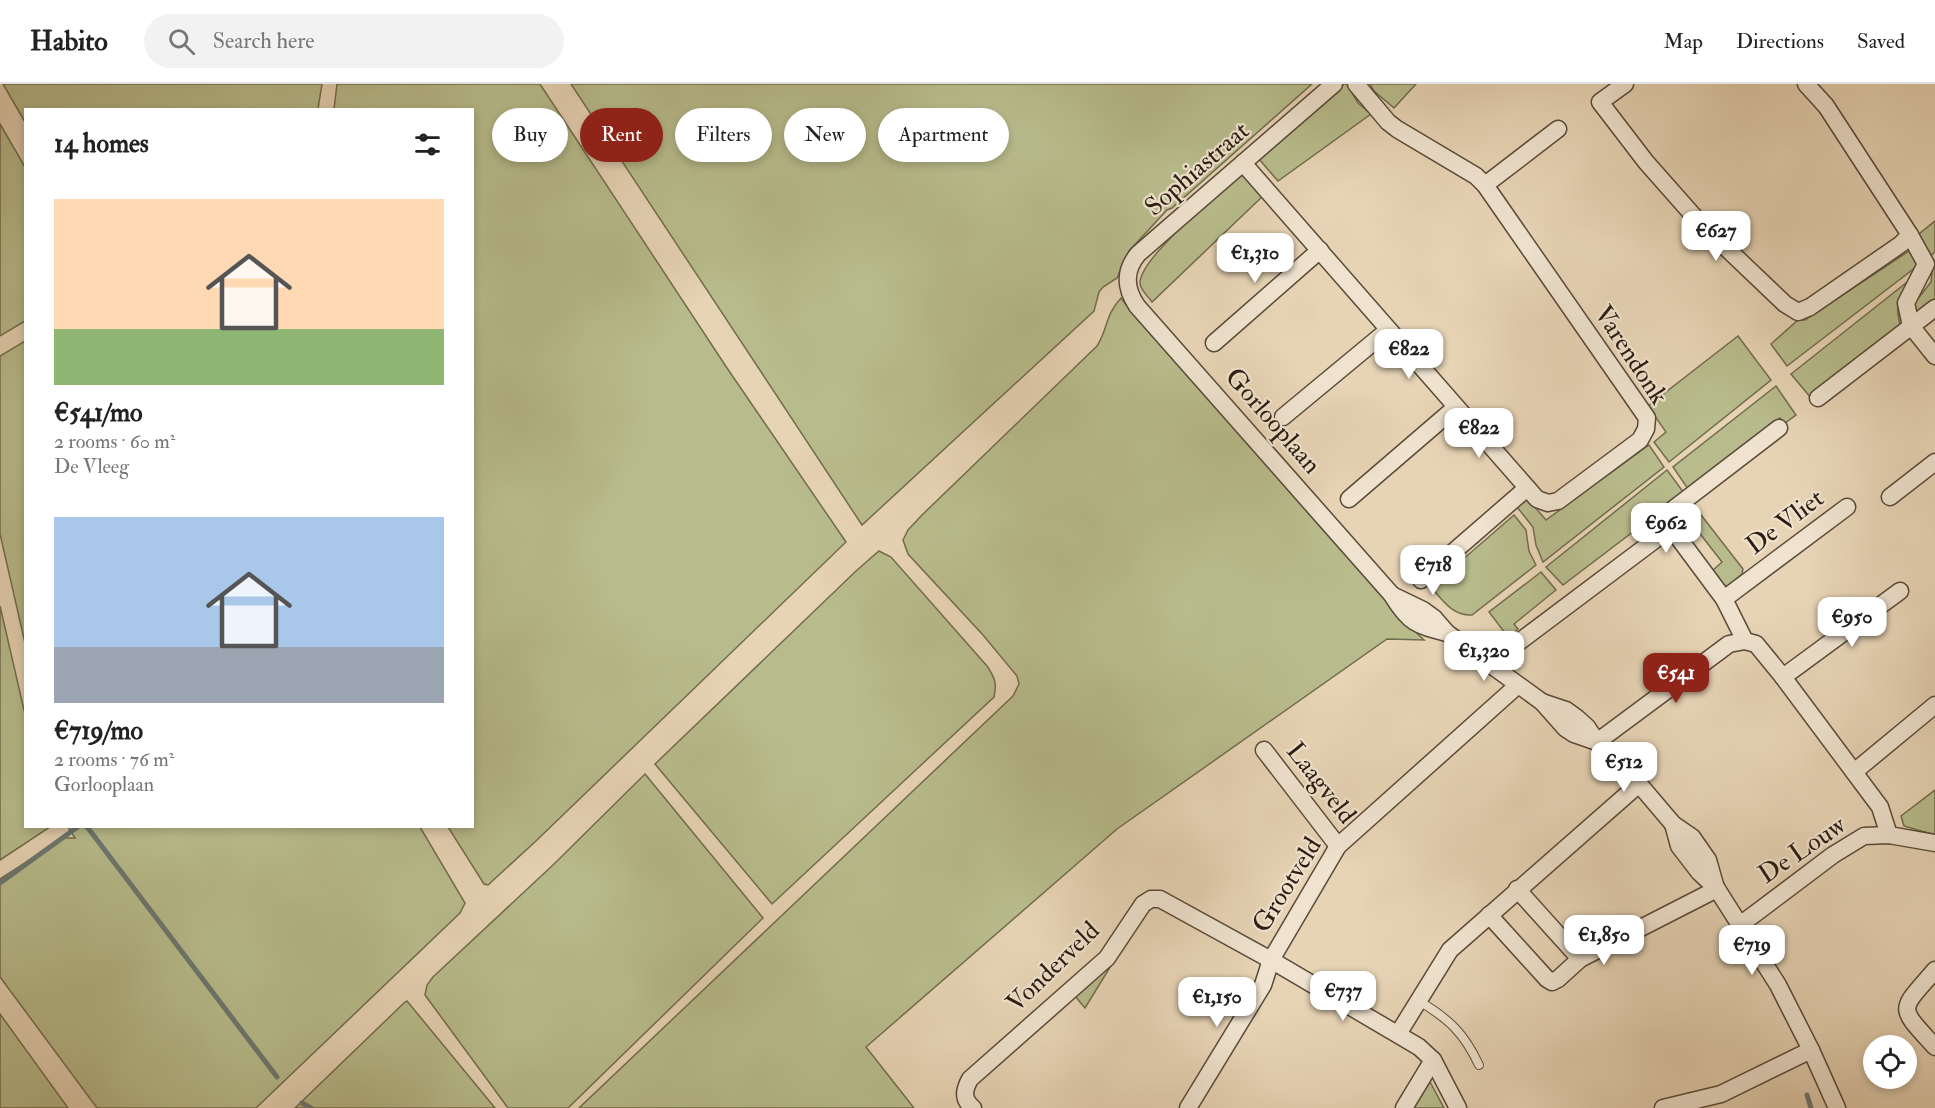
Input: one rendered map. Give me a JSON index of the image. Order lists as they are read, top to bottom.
{
  "streets": {
    "street": [
      "Sophiastraat",
      "Varendonk",
      "Gorlooplaan",
      "De Vliet",
      "Laagveld",
      "De Louw",
      "Grootveld",
      "Vonderveld"
    ]
  },
  "crossings": [
    ["Sophiastraat", "Varendonk"],
    ["Sophiastraat", "Gorlooplaan"],
    ["Gorlooplaan", "De Louw"],
    ["Gorlooplaan", "Grootveld"],
    ["Laagveld", "Grootveld"],
    ["Grootveld", "Vonderveld"]
  ],
  "page": {
    "header": "Habito",
    "search": "Search here",
    "nav": ["Map", "Directions", "Saved"],
    "chip": [
      "Buy",
      "Rent",
      "Filters",
      "New",
      "Apartment"
    ],
    "heading": "14 homes",
    "list": [
      {
        "name": "€541/mo",
        "note": "2 rooms · 60 m² · De Vleeg"
      },
      {
        "name": "€719/mo",
        "note": "2 rooms · 76 m² · Gorlooplaan"
      }
    ],
    "price": [
      "€627",
      "€1,310",
      "€822",
      "€822",
      "€962",
      "€718",
      "€950",
      "€1,320",
      "€541",
      "€512",
      "€1,850",
      "€719",
      "€737",
      "€1,150"
    ]
  }
}
